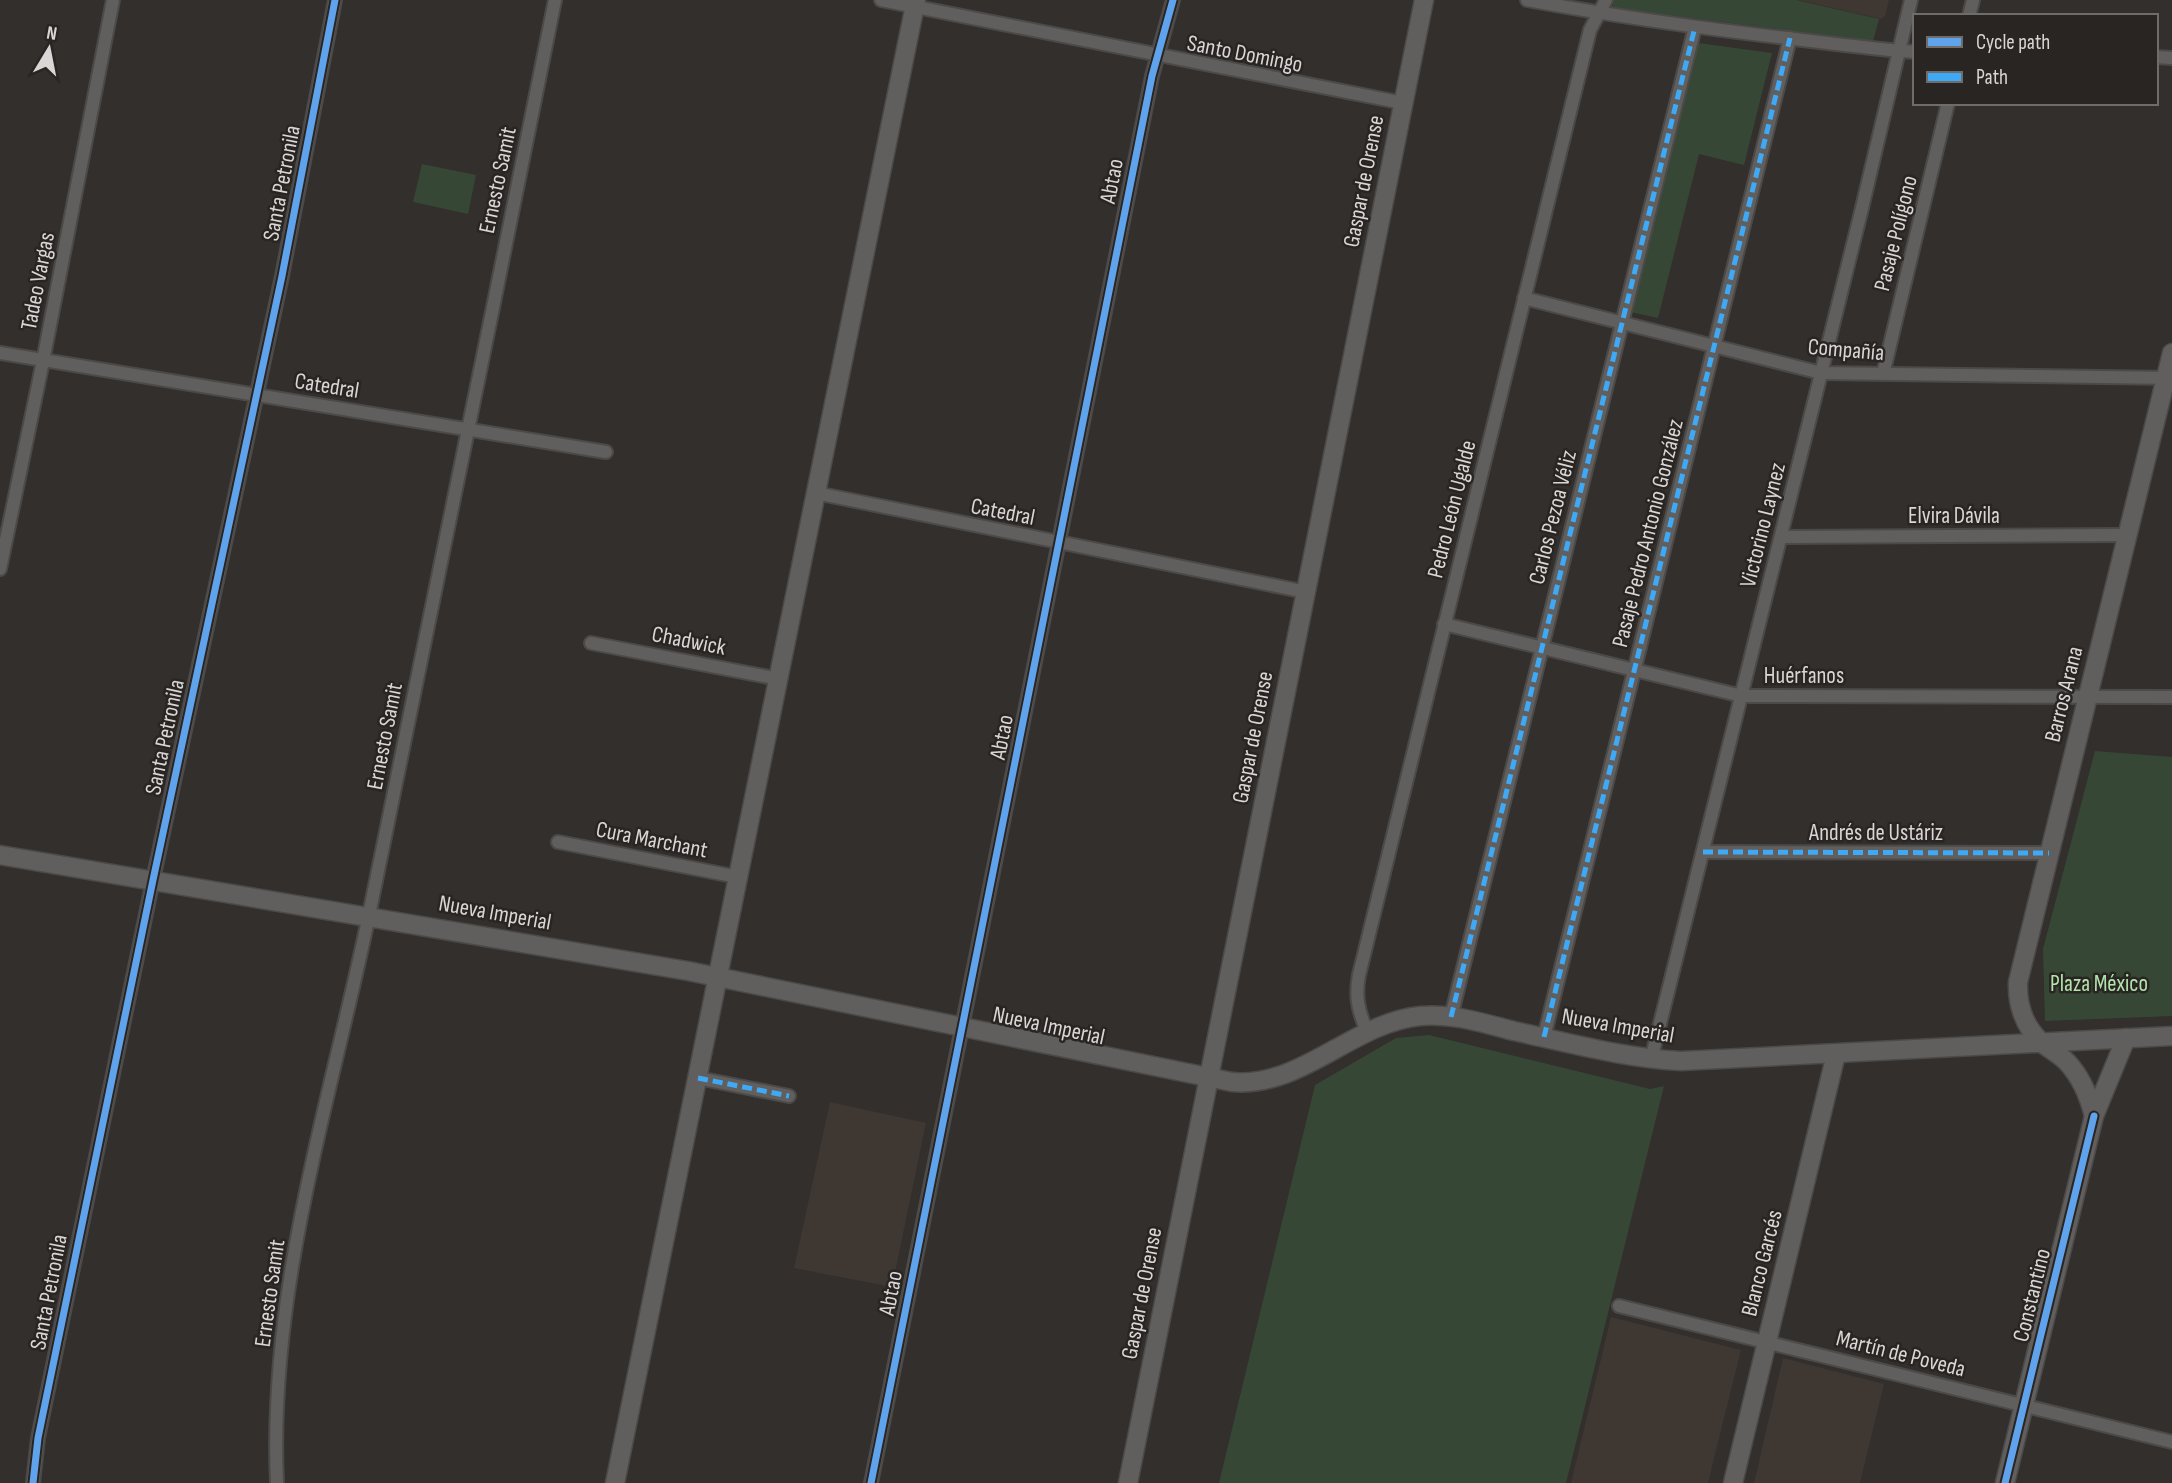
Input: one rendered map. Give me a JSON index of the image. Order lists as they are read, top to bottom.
{
  "streets": {
    "main road": [
      "Gaspar de Orense",
      "Barros Arana",
      "Nueva Imperial",
      "Blanco Garcés",
      "Constantino"
    ],
    "street": [
      "Santo Domingo",
      "Ernesto Samit",
      "Abtao",
      "Santa Petronila",
      "Pasaje Polígono",
      "Tadeo Vargas",
      "Compañía",
      "Catedral",
      "Pedro León Ugalde",
      "Elvira Dávila",
      "Carlos Pezoa Véliz",
      "Victorino Laynez",
      "Pasaje Pedro Antonio González",
      "Chadwick",
      "Huérfanos",
      "Andrés de Ustáriz",
      "Cura Marchant",
      "Martín de Poveda"
    ]
  },
  "crossings": [
    ["Santo Domingo", "Abtao"],
    ["Santo Domingo", "Gaspar de Orense"],
    ["Ernesto Samit", "Catedral"],
    ["Ernesto Samit", "Nueva Imperial"],
    ["Abtao", "Catedral"],
    ["Abtao", "Nueva Imperial"],
    ["Gaspar de Orense", "Catedral"],
    ["Gaspar de Orense", "Nueva Imperial"],
    ["Santa Petronila", "Catedral"],
    ["Santa Petronila", "Nueva Imperial"],
    ["Pasaje Polígono", "Compañía"],
    ["Tadeo Vargas", "Catedral"],
    ["Compañía", "Pedro León Ugalde"],
    ["Compañía", "Carlos Pezoa Véliz"],
    ["Compañía", "Victorino Laynez"],
    ["Compañía", "Pasaje Pedro Antonio González"],
    ["Compañía", "Barros Arana"],
    ["Pedro León Ugalde", "Huérfanos"],
    ["Pedro León Ugalde", "Nueva Imperial"],
    ["Elvira Dávila", "Victorino Laynez"],
    ["Elvira Dávila", "Barros Arana"],
    ["Carlos Pezoa Véliz", "Huérfanos"],
    ["Carlos Pezoa Véliz", "Nueva Imperial"],
    ["Victorino Laynez", "Huérfanos"],
    ["Victorino Laynez", "Andrés de Ustáriz"],
    ["Victorino Laynez", "Nueva Imperial"],
    ["Pasaje Pedro Antonio González", "Huérfanos"],
    ["Pasaje Pedro Antonio González", "Nueva Imperial"],
    ["Huérfanos", "Barros Arana"],
    ["Barros Arana", "Andrés de Ustáriz"],
    ["Barros Arana", "Nueva Imperial"],
    ["Nueva Imperial", "Blanco Garcés"],
    ["Nueva Imperial", "Constantino"],
    ["Blanco Garcés", "Martín de Poveda"],
    ["Constantino", "Martín de Poveda"]
  ],
  "parks": ["Plaza México"],
  "legend": ["Cycle path", "Path"],
  "north": "top"
}
